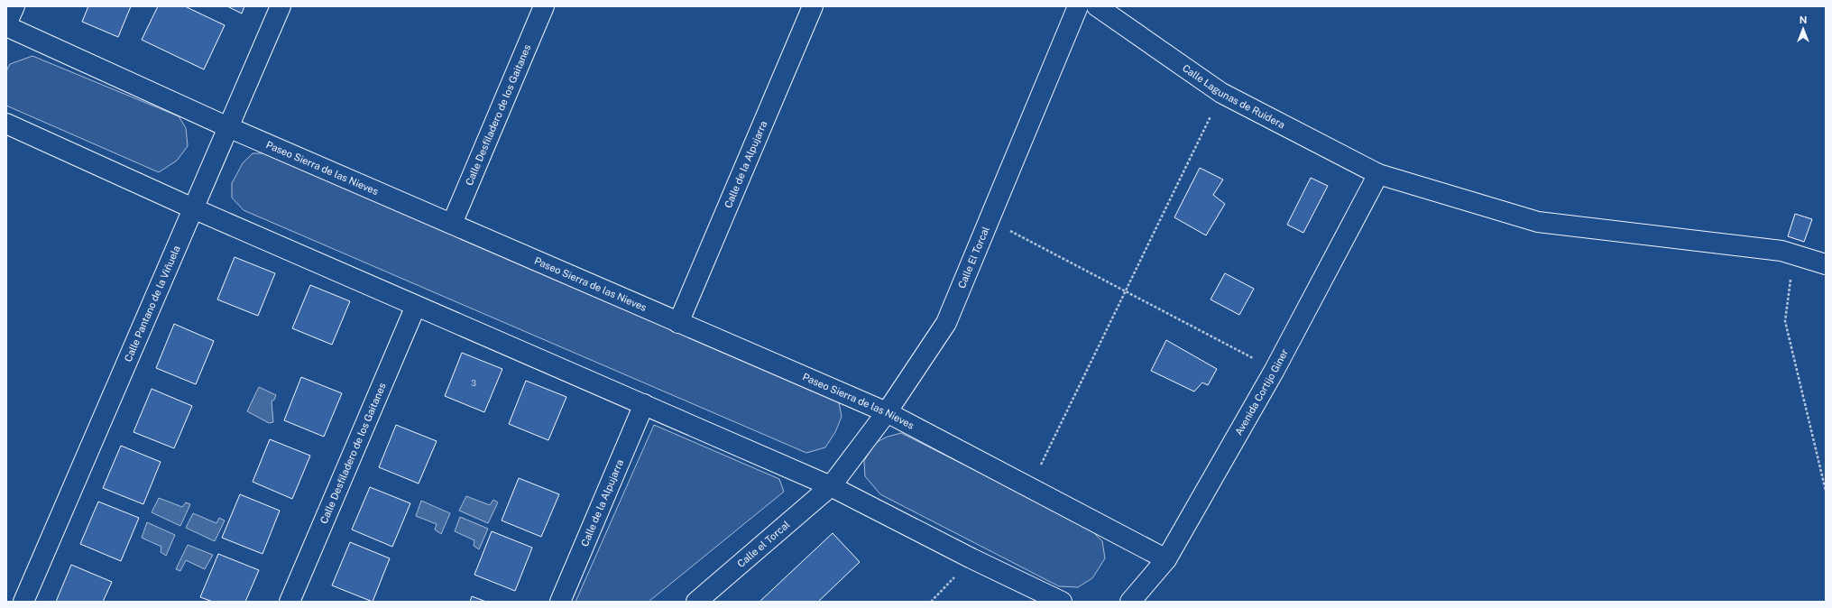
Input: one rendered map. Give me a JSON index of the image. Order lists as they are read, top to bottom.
{
  "streets": {
    "street": [
      "Calle Lagunas de Ruidera",
      "Calle Desfiladero de los Gaitanes",
      "Calle de la Alpujarra",
      "Paseo Sierra de las Nieves",
      "Calle El Torcal",
      "Calle Pantano de la Viñuela",
      "Avenida Cortijo Giner",
      "Calle el Torcal"
    ]
  },
  "crossings": [
    ["Calle Lagunas de Ruidera", "Avenida Cortijo Giner"],
    ["Calle Desfiladero de los Gaitanes", "Paseo Sierra de las Nieves"],
    ["Calle de la Alpujarra", "Paseo Sierra de las Nieves"],
    ["Paseo Sierra de las Nieves", "Calle El Torcal"],
    ["Paseo Sierra de las Nieves", "Calle Pantano de la Viñuela"],
    ["Paseo Sierra de las Nieves", "Avenida Cortijo Giner"],
    ["Calle El Torcal", "Calle el Torcal"]
  ],
  "house_numbers": ["3"],
  "north": "top"
}
